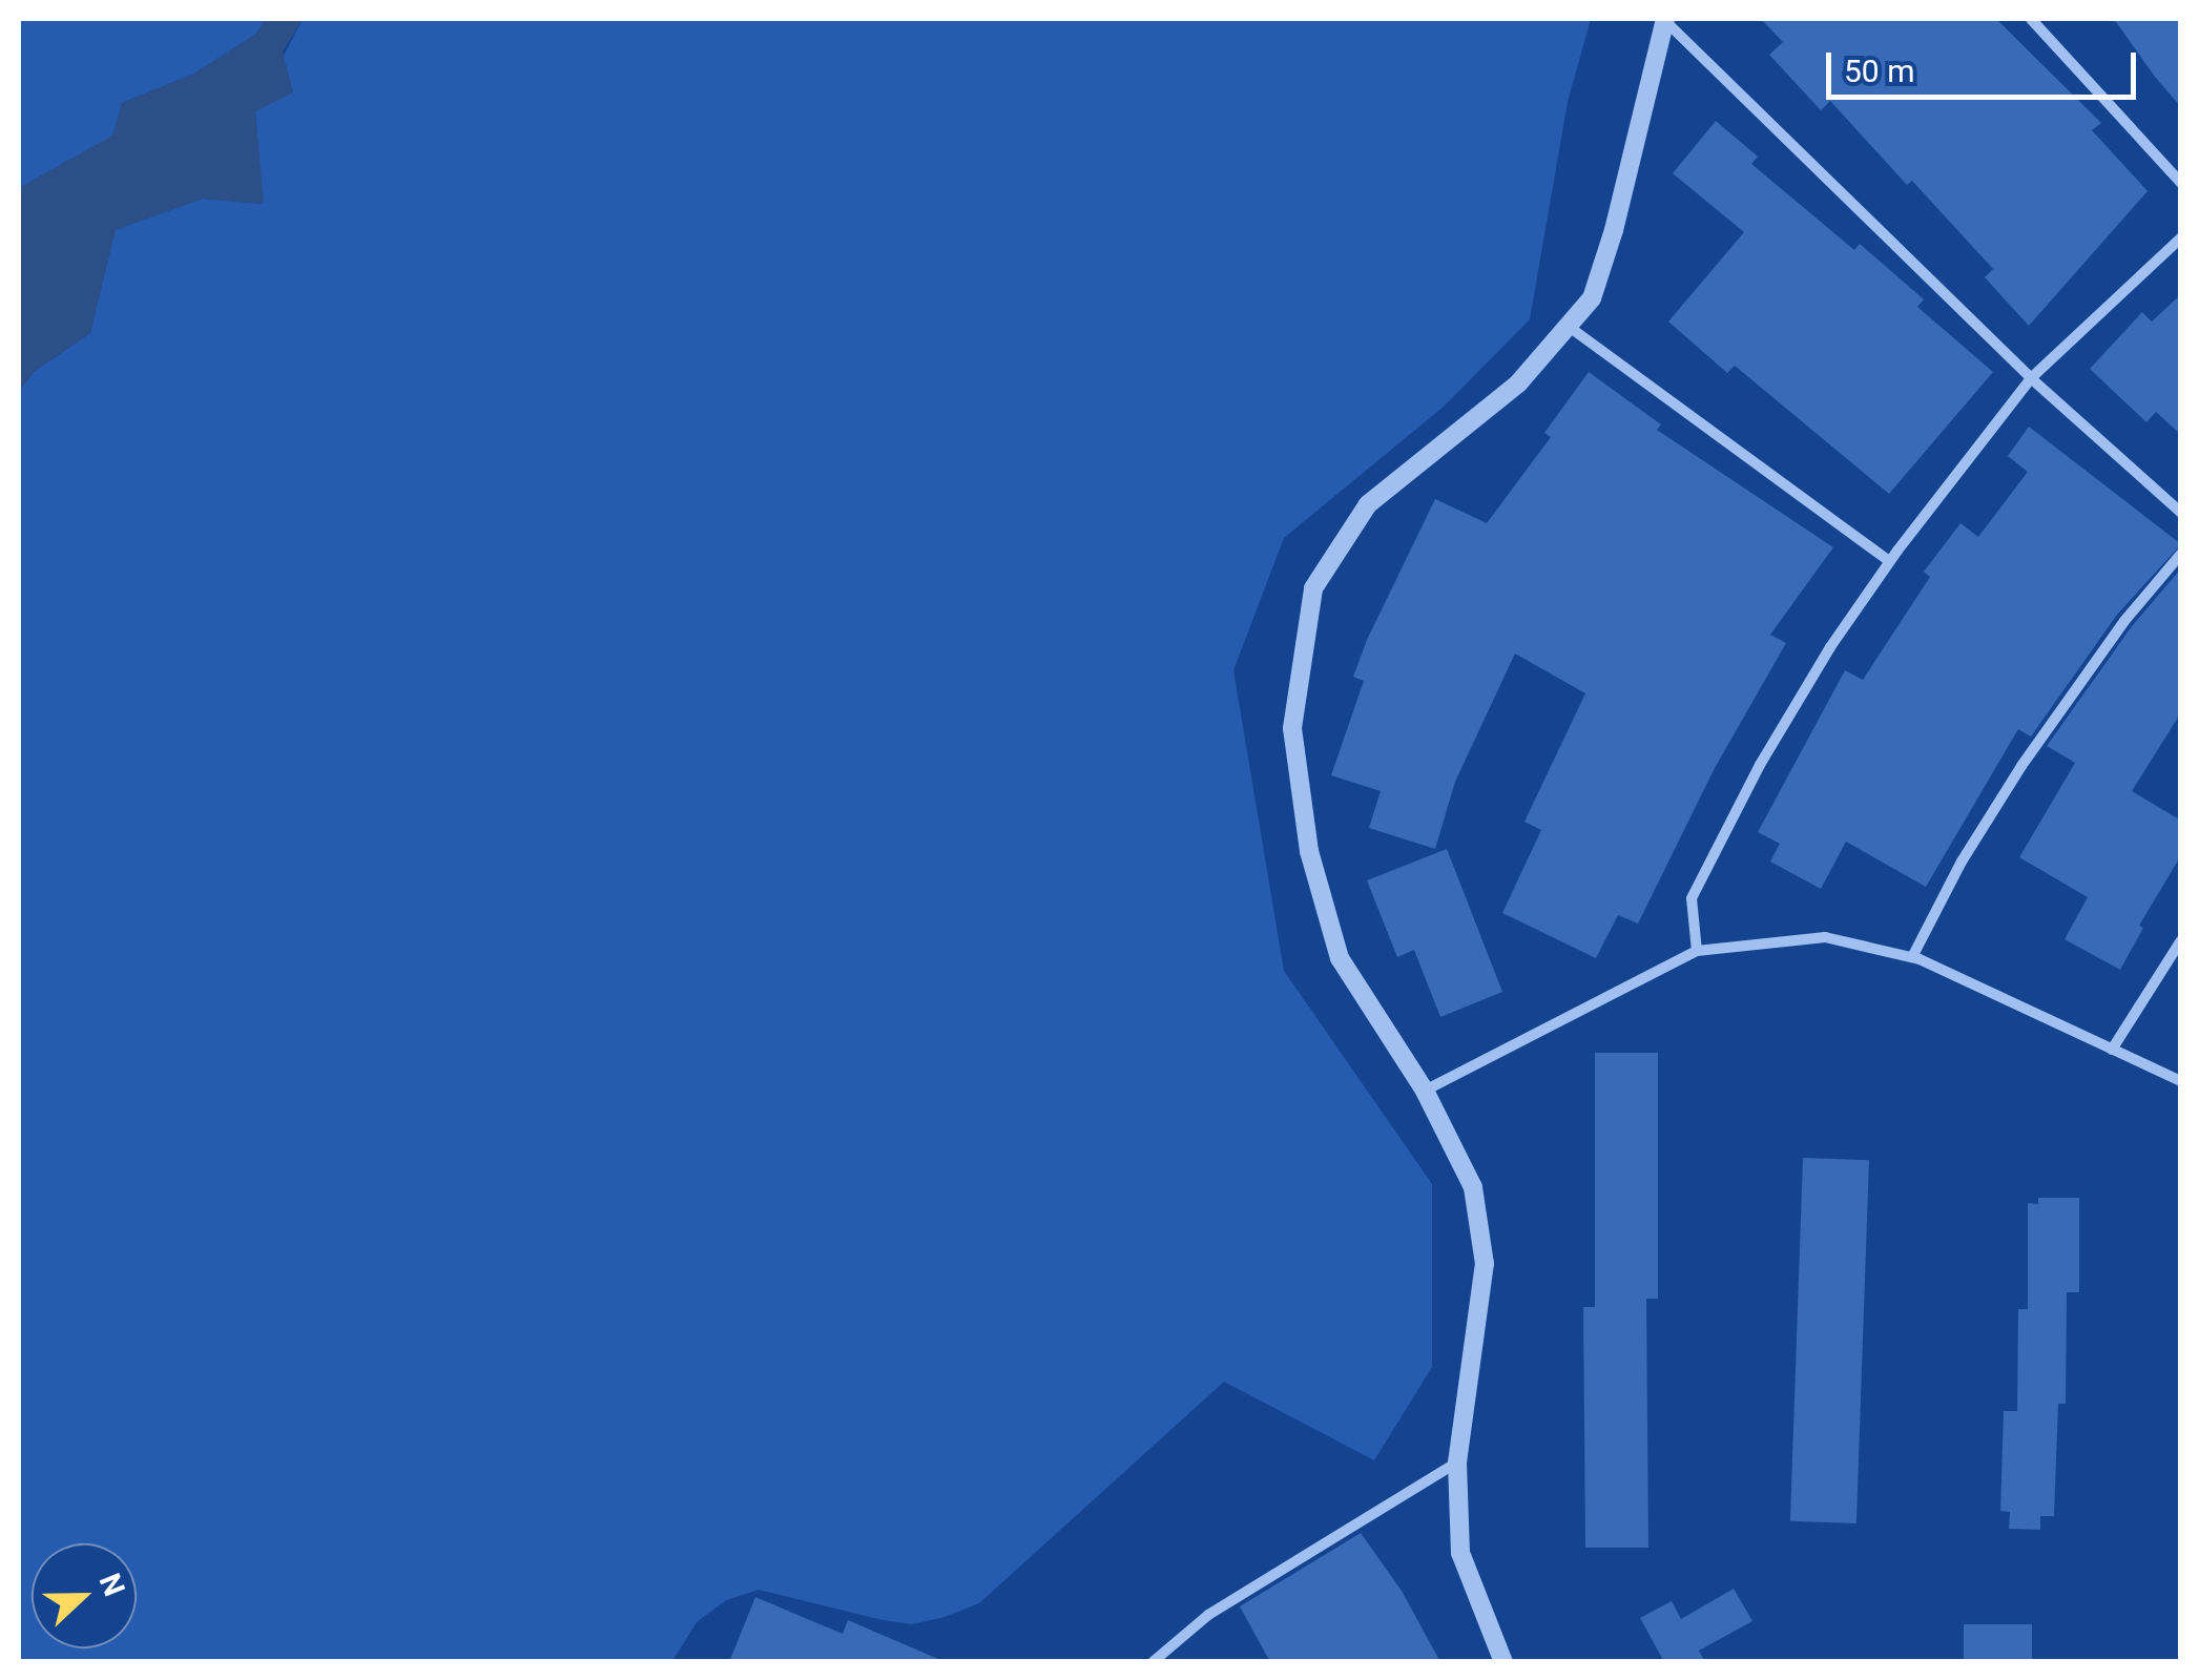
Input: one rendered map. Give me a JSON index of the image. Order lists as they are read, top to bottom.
{
  "scale_bar": "50 m",
  "north": "right"
}
